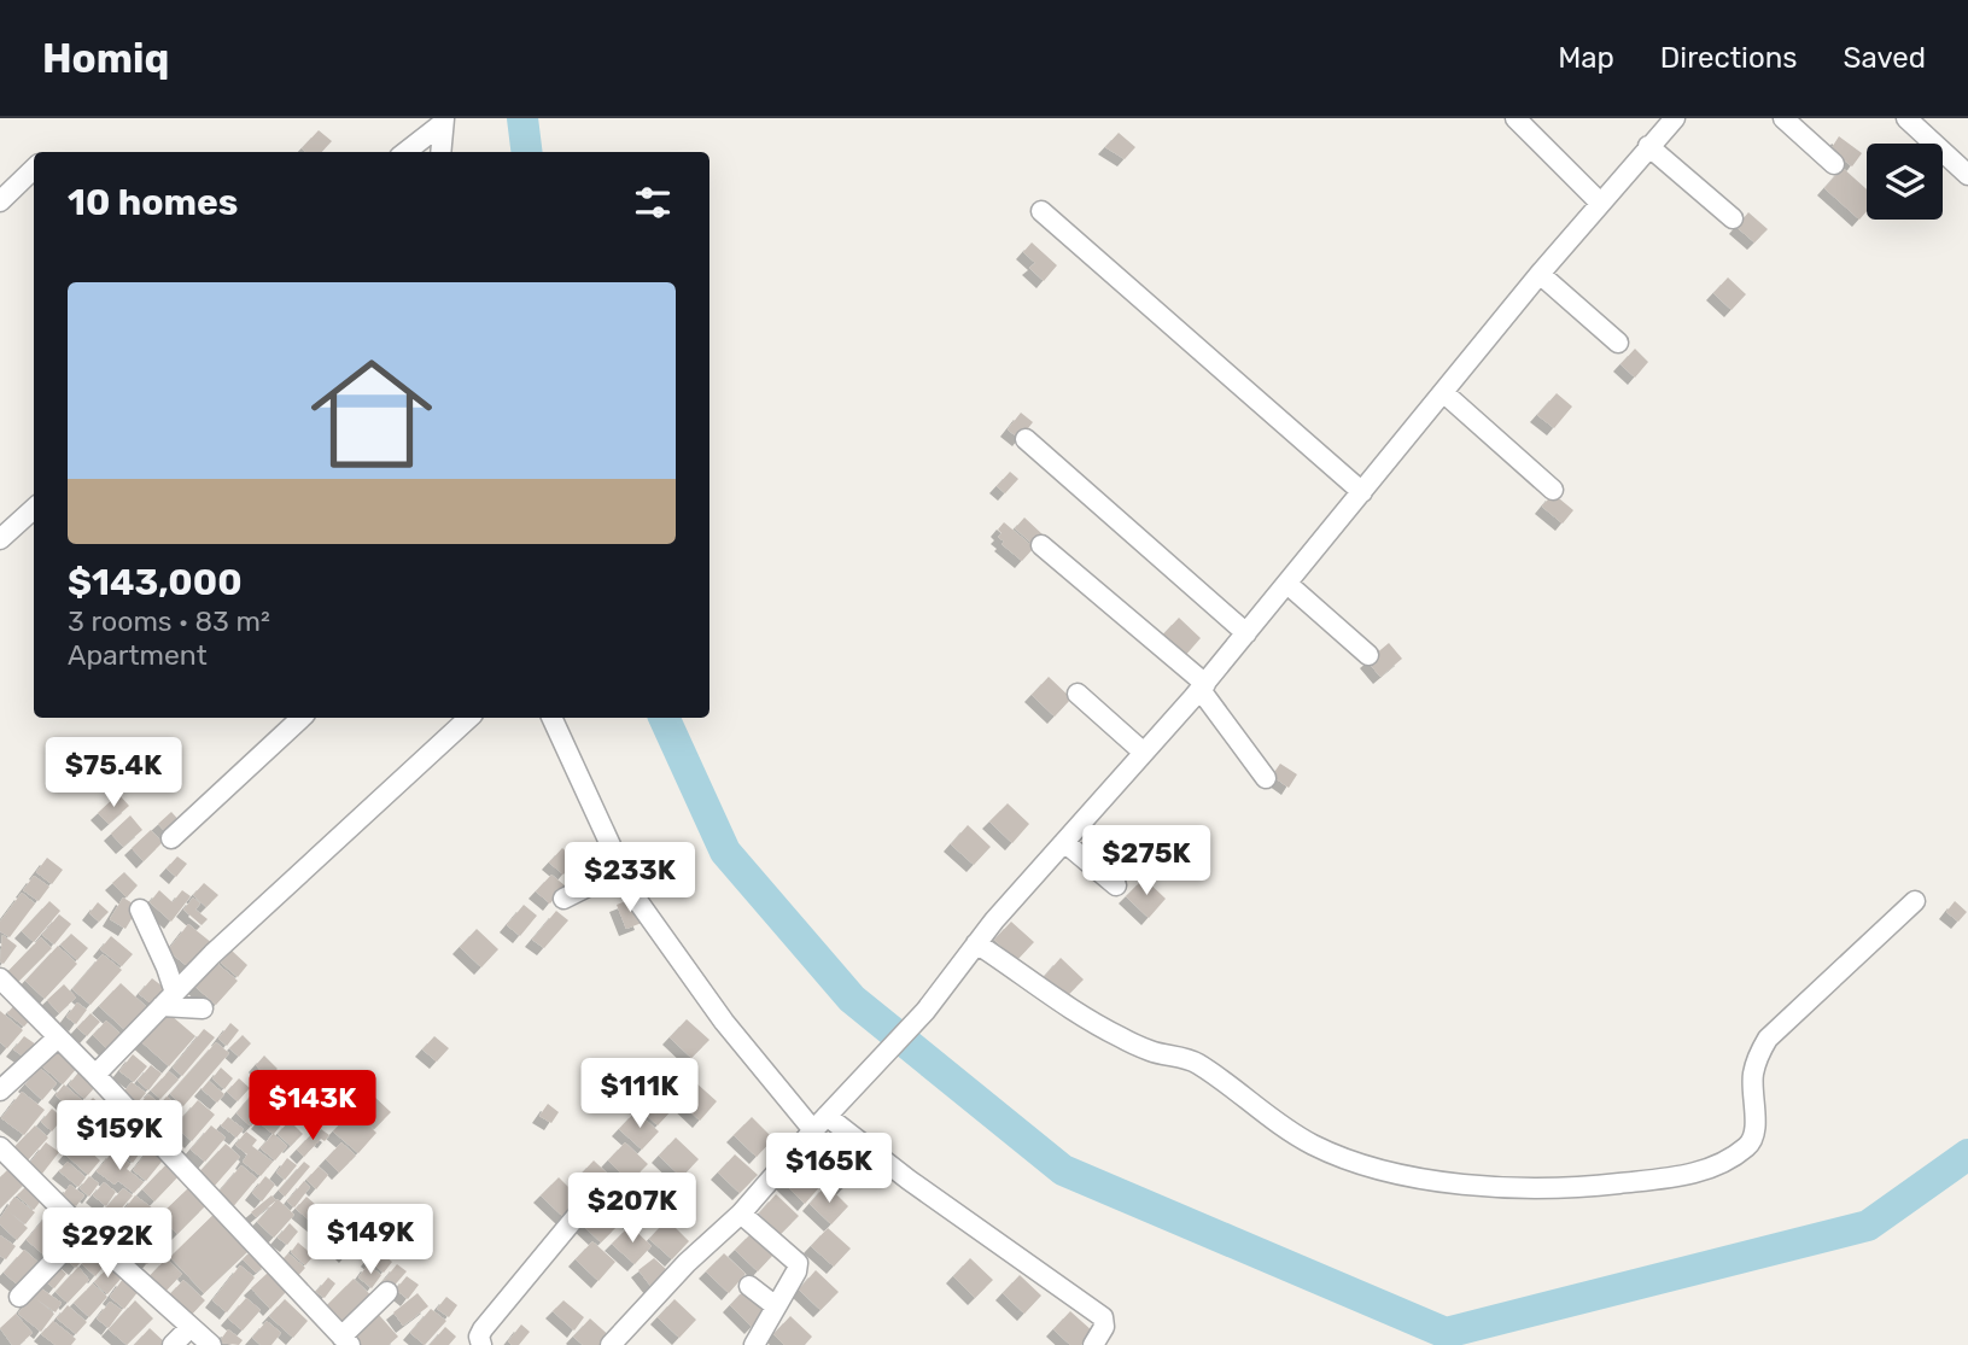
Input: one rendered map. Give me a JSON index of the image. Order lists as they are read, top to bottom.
{
  "page": {
    "header": "Homiq",
    "nav": ["Map", "Directions", "Saved"],
    "heading": "10 homes",
    "list": [
      {
        "name": "$143,000",
        "note": "3 rooms · 83 m² · Apartment"
      }
    ],
    "price": [
      "$75.4K",
      "$275K",
      "$233K",
      "$111K",
      "$143K",
      "$159K",
      "$165K",
      "$207K",
      "$149K",
      "$292K"
    ]
  }
}
